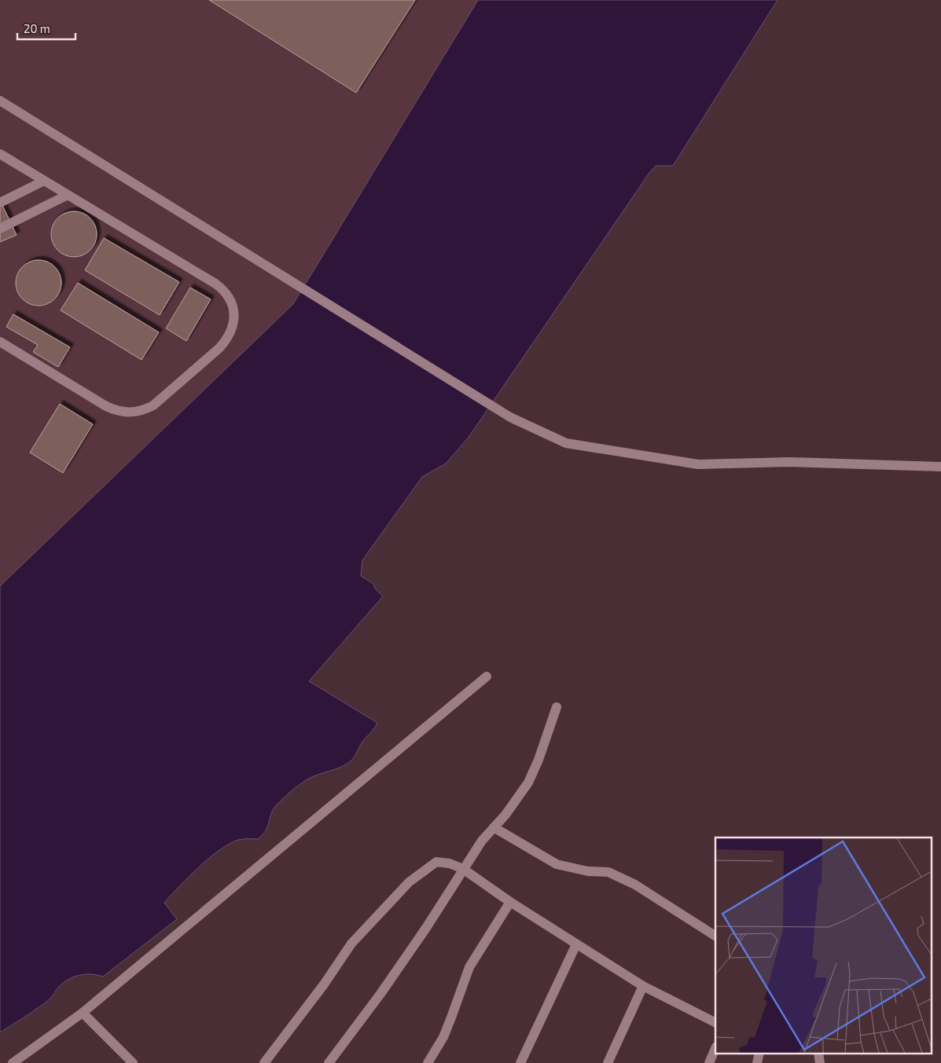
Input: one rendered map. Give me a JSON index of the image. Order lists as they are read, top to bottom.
{
  "scale_bar": "20 m"
}
